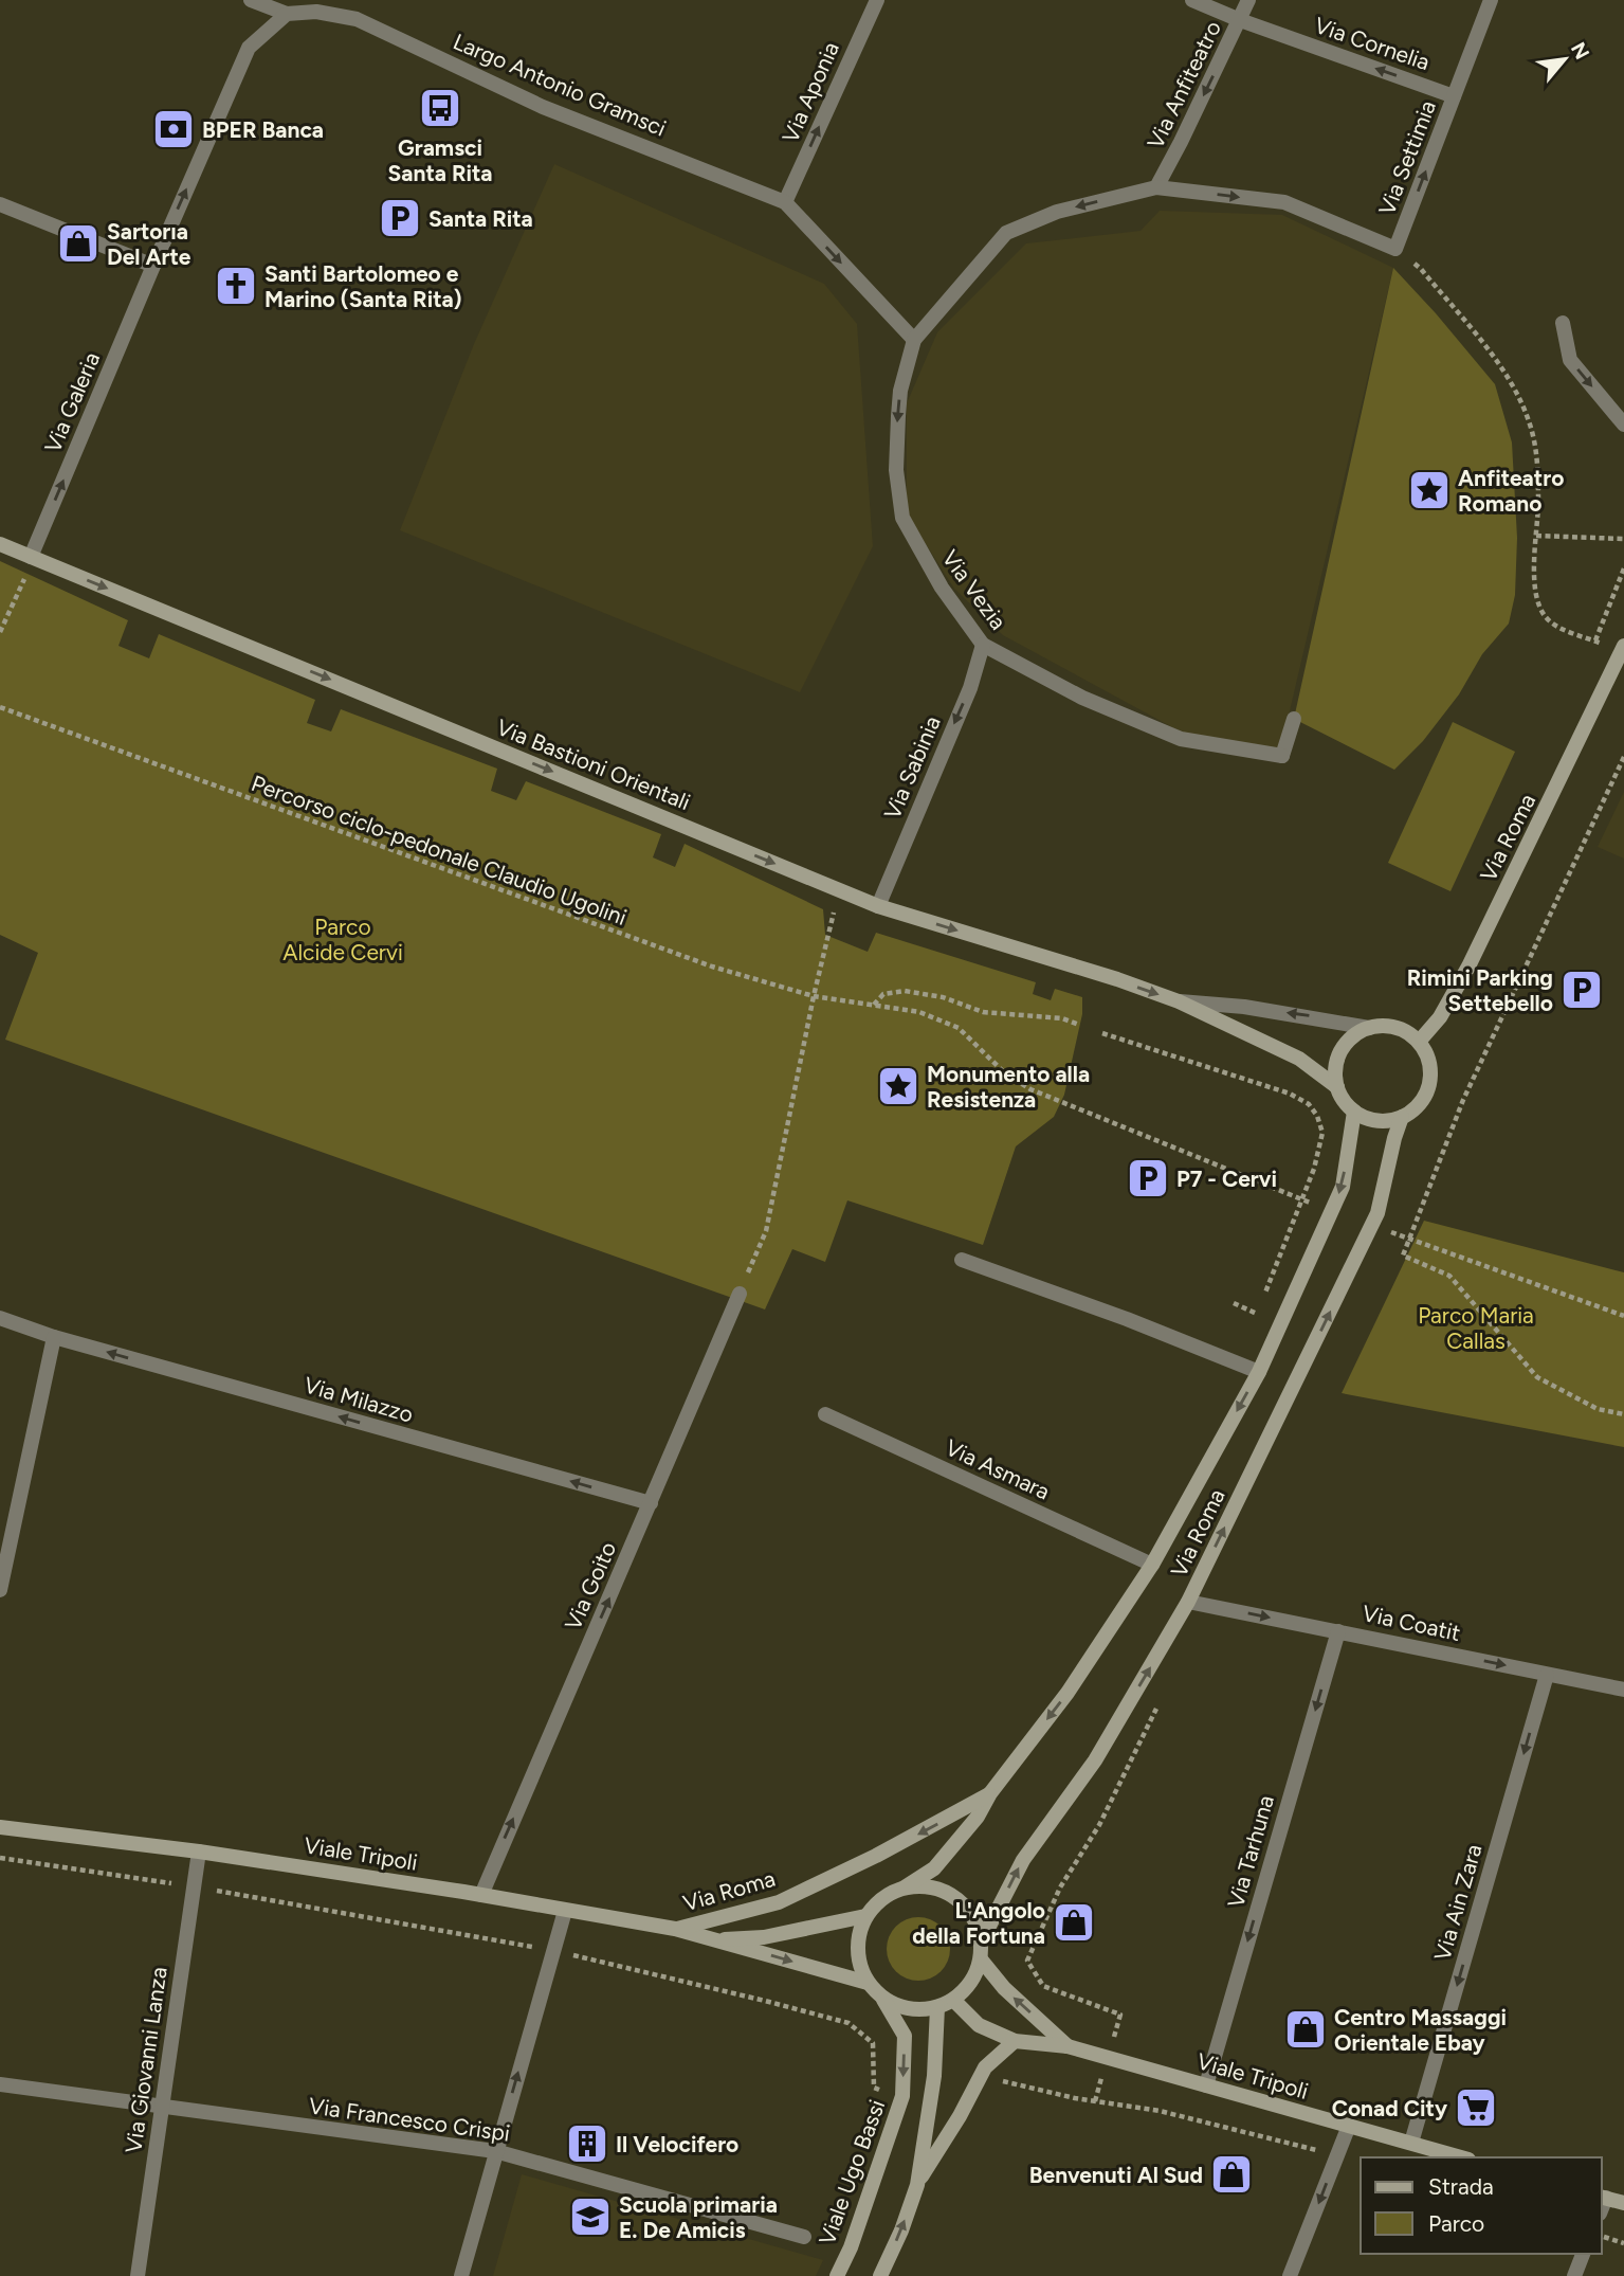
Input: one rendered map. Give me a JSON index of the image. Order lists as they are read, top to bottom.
{
  "streets": {
    "street": [
      "Via Cornelia",
      "Largo Antonio Gramsci",
      "Via Anfiteatro",
      "Via Aponia",
      "Via Settimia",
      "Via Galeria",
      "Via Vezia",
      "Via Bastioni Orientali",
      "Via Sabinia",
      "Via Roma",
      "Via Milazzo",
      "Via Asmara",
      "Via Goito",
      "Via Coatit",
      "Via Tarhuna",
      "Viale Tripoli",
      "Via Ain Zara",
      "Via Giovanni Lanza",
      "Via Francesco Crispi",
      "Viale Ugo Bassi"
    ],
    "path": ["Percorso ciclo-pedonale Claudio Ugolini"]
  },
  "crossings": [
    ["Via Cornelia", "Via Anfiteatro"],
    ["Via Cornelia", "Via Settimia"],
    ["Largo Antonio Gramsci", "Via Aponia"],
    ["Via Anfiteatro", "Via Vezia"],
    ["Via Settimia", "Via Vezia"],
    ["Via Galeria", "Via Bastioni Orientali"],
    ["Via Vezia", "Via Sabinia"],
    ["Via Bastioni Orientali", "Via Sabinia"],
    ["Via Bastioni Orientali", "Via Roma"],
    ["Via Roma", "Via Asmara"],
    ["Via Roma", "Via Coatit"],
    ["Via Roma", "Viale Tripoli"],
    ["Via Roma", "Viale Ugo Bassi"],
    ["Via Milazzo", "Via Goito"],
    ["Via Goito", "Viale Tripoli"],
    ["Via Coatit", "Via Tarhuna"],
    ["Via Coatit", "Via Ain Zara"],
    ["Via Tarhuna", "Viale Tripoli"],
    ["Viale Tripoli", "Via Ain Zara"],
    ["Viale Tripoli", "Via Giovanni Lanza"],
    ["Viale Tripoli", "Viale Ugo Bassi"],
    ["Via Giovanni Lanza", "Via Francesco Crispi"]
  ],
  "one_way": [
    "Via Cornelia",
    "Via Anfiteatro",
    "Via Aponia",
    "Via Settimia",
    "Via Galeria",
    "Via Sabinia",
    "Via Milazzo",
    "Via Goito",
    "Via Coatit",
    "Via Tarhuna",
    "Via Ain Zara"
  ],
  "parks": ["Parco Alcide Cervi", "Parco Maria Callas"],
  "places": {
    "bus stop": ["Gramsci Santa Rita"],
    "bank": ["BPER Banca"],
    "parking": ["Santa Rita", "Rimini Parking Settebello", "P7 - Cervi"],
    "shop": [
      "Sartorıa Del Arte",
      "L'Angolo della Fortuna",
      "Centro Massaggi Orientale Ebay",
      "Benvenuti Al Sud"
    ],
    "church": ["Santi Bartolomeo e Marino (Santa Rita)"],
    "place": ["Anfiteatro Romano", "Monumento alla Resistenza"],
    "supermarket": ["Conad City"],
    "building": ["Il Velocifero"],
    "school or university": ["Scuola primaria E. De Amicis"]
  },
  "legend": ["Strada", "Parco"],
  "north": "top right"
}
